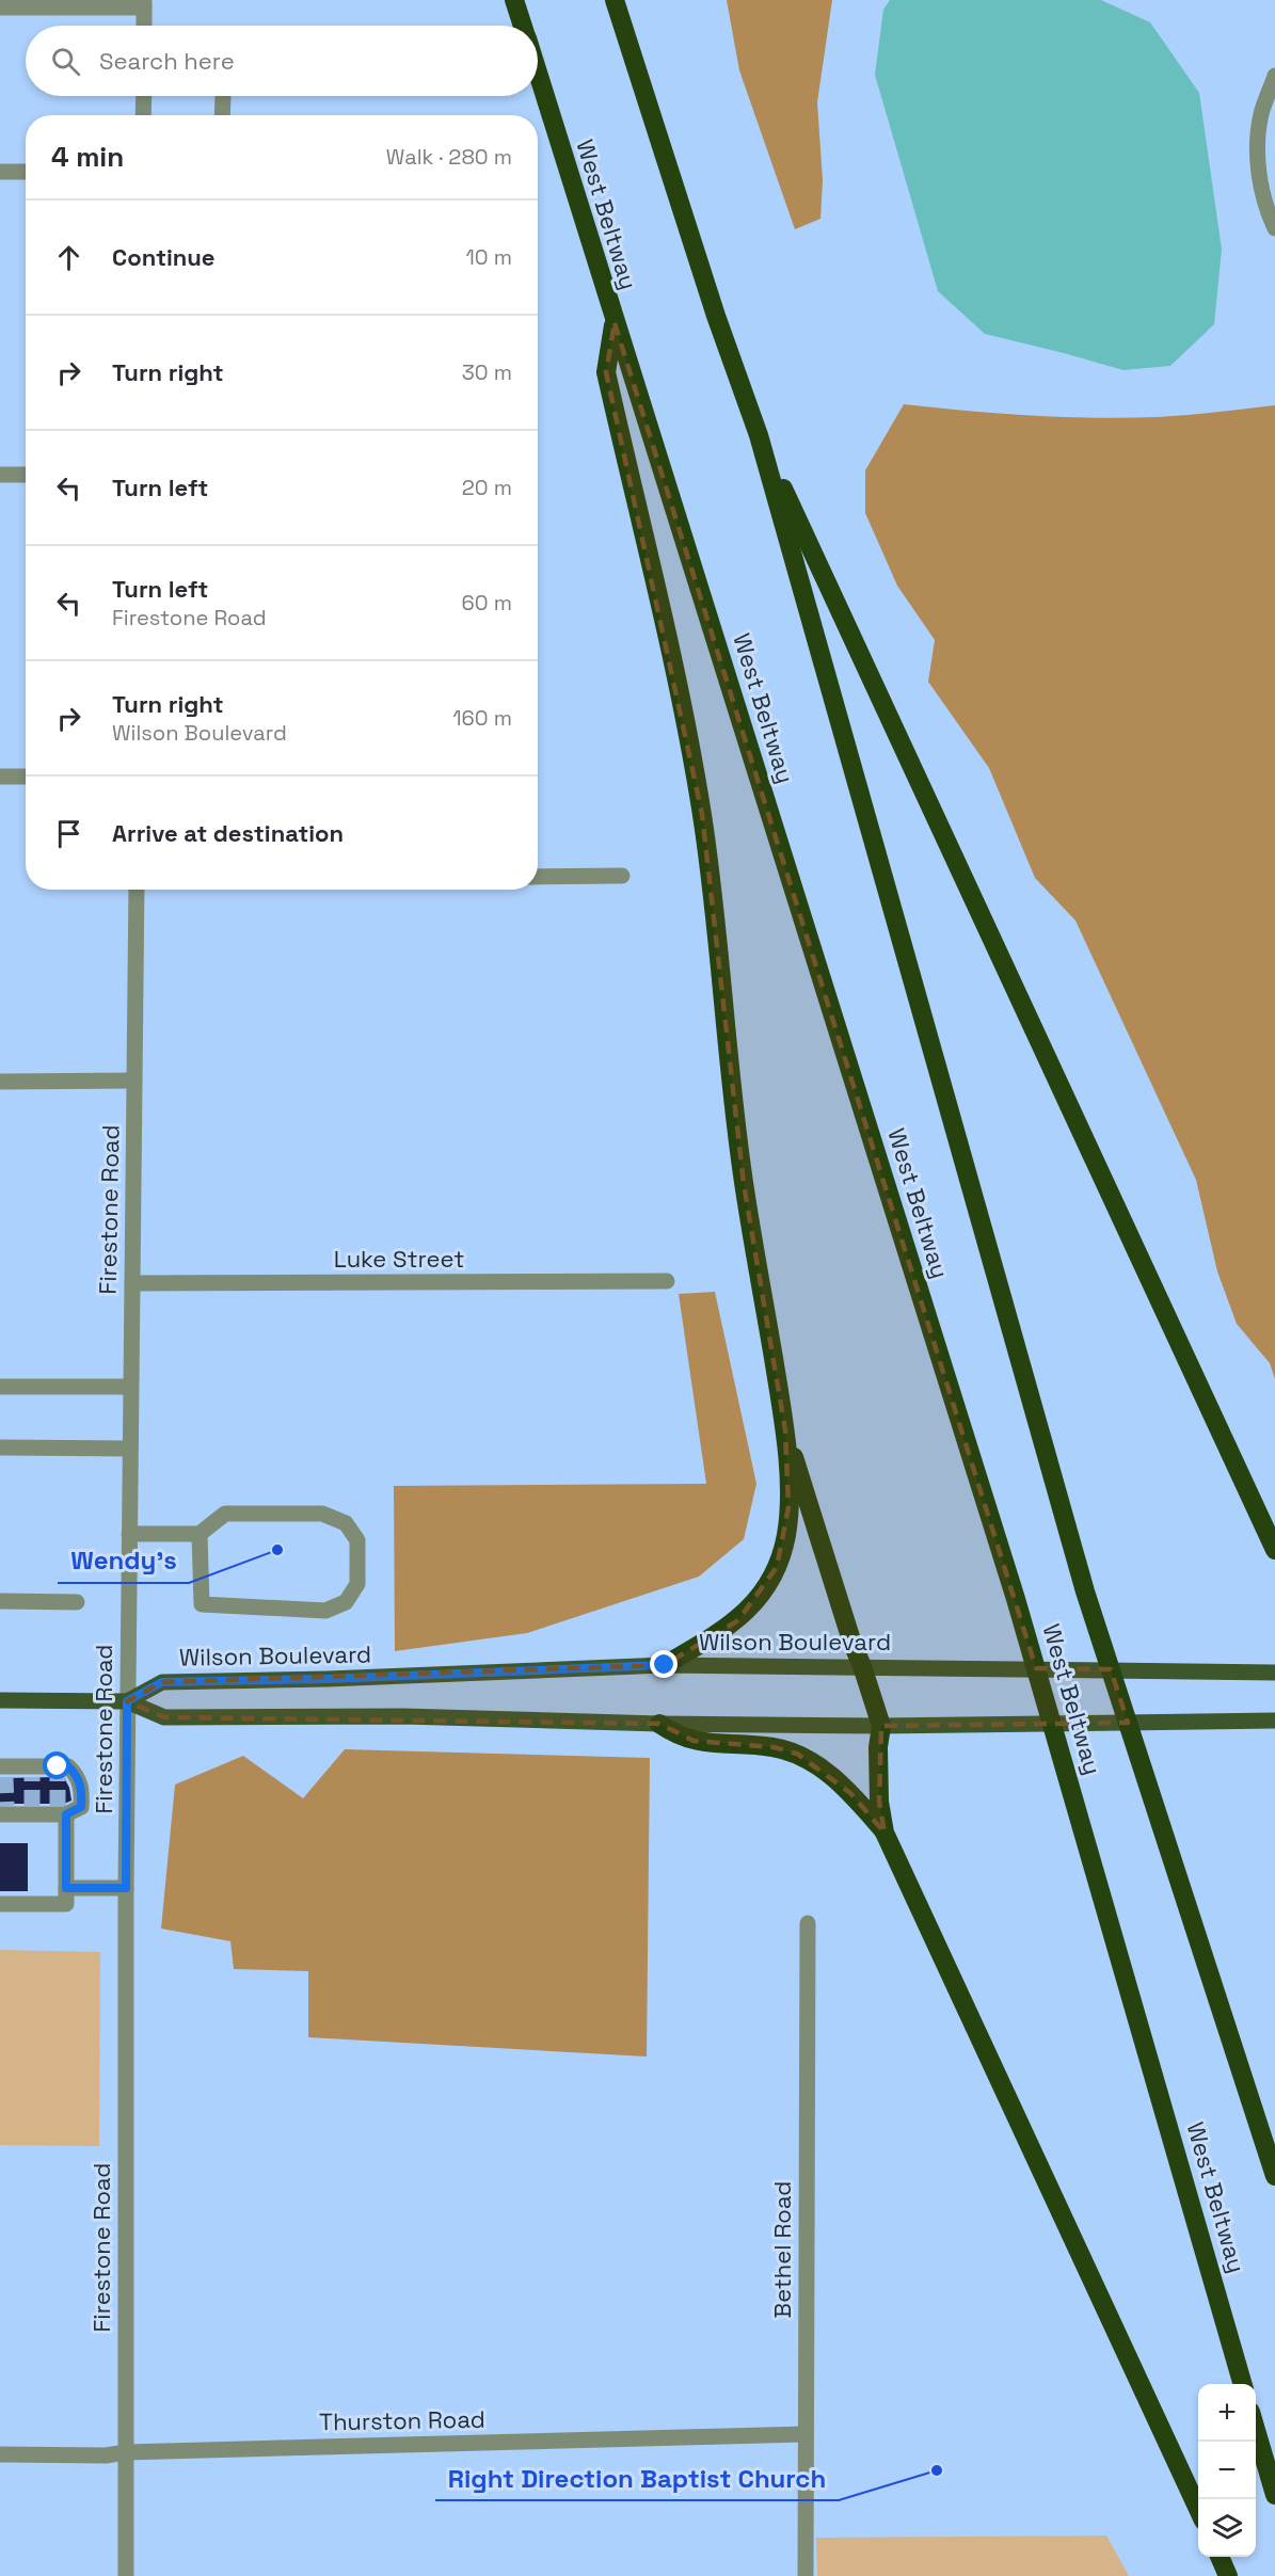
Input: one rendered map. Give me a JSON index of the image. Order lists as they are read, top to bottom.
{
  "streets": {
    "highway": ["West Beltway"],
    "main road": ["Wilson Boulevard"],
    "street": [
      "Firestone Road",
      "Luke Street",
      "Bethel Road",
      "Thurston Road"
    ]
  },
  "crossings": [
    ["Firestone Road", "Luke Street"],
    ["Firestone Road", "Wilson Boulevard"],
    ["Firestone Road", "Thurston Road"],
    ["Bethel Road", "Thurston Road"]
  ],
  "places": ["Wendy's", "Right Direction Baptist Church"],
  "page": {
    "search": "Search here",
    "heading": ["4 min", "Walk · 280 m"],
    "list": [
      ["Continue", "10 m"],
      ["Turn right", "30 m"],
      ["Turn left", "20 m"],
      ["Turn left", "Firestone Road", "60 m"],
      ["Turn right", "Wilson Boulevard", "160 m"],
      "Arrive at destination"
    ],
    "map_buttons": ["+", "−"]
  }
}
